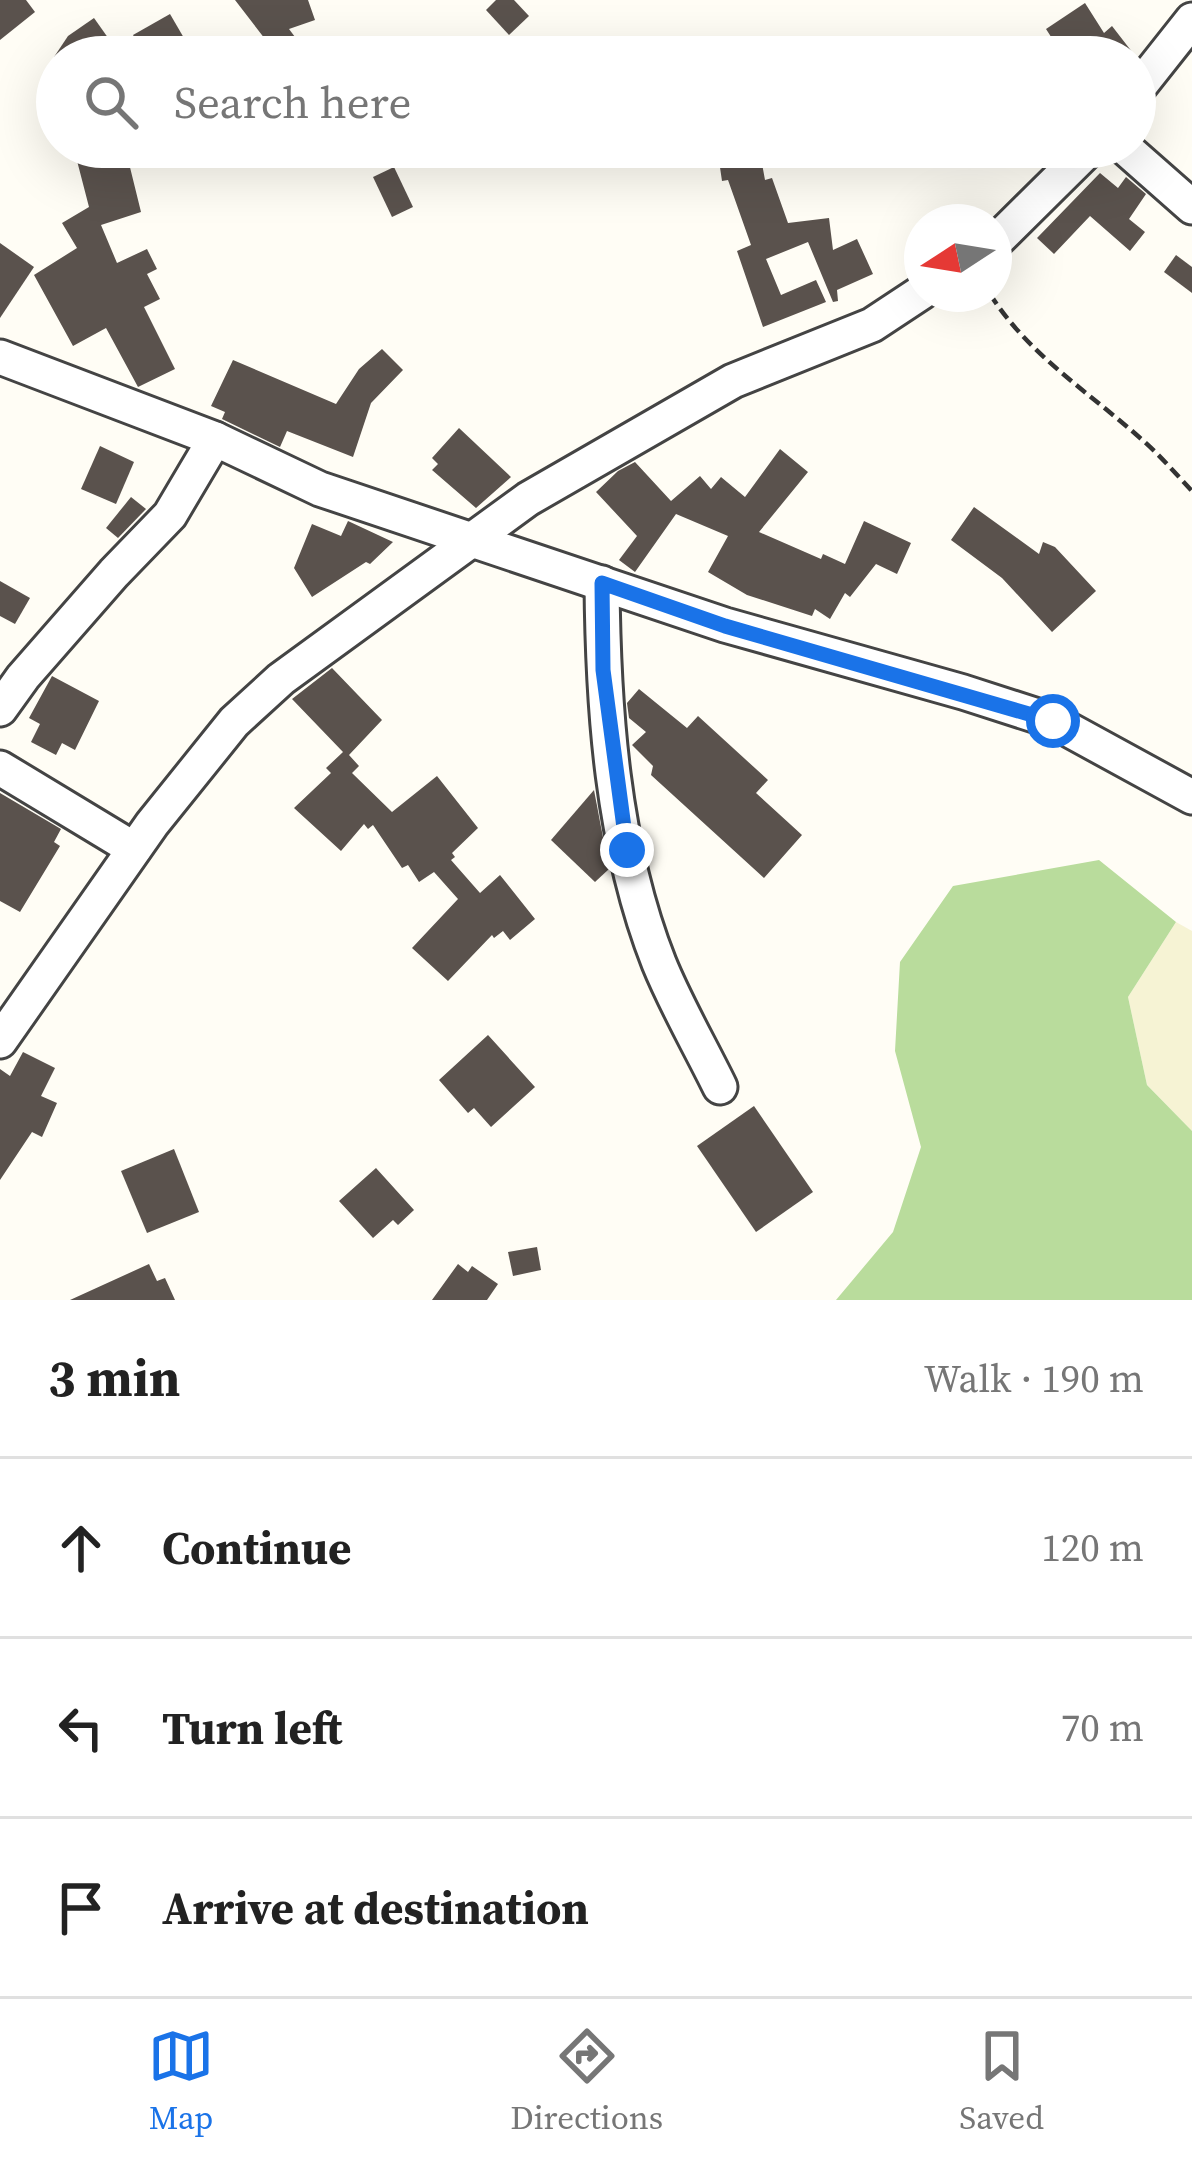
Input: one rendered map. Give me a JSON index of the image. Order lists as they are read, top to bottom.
{
  "north": "left",
  "page": {
    "search": "Search here",
    "heading": ["3 min", "Walk · 190 m"],
    "list": [
      ["Continue", "120 m"],
      ["Turn left", "70 m"],
      "Arrive at destination"
    ],
    "nav": ["Map", "Directions", "Saved"]
  }
}
